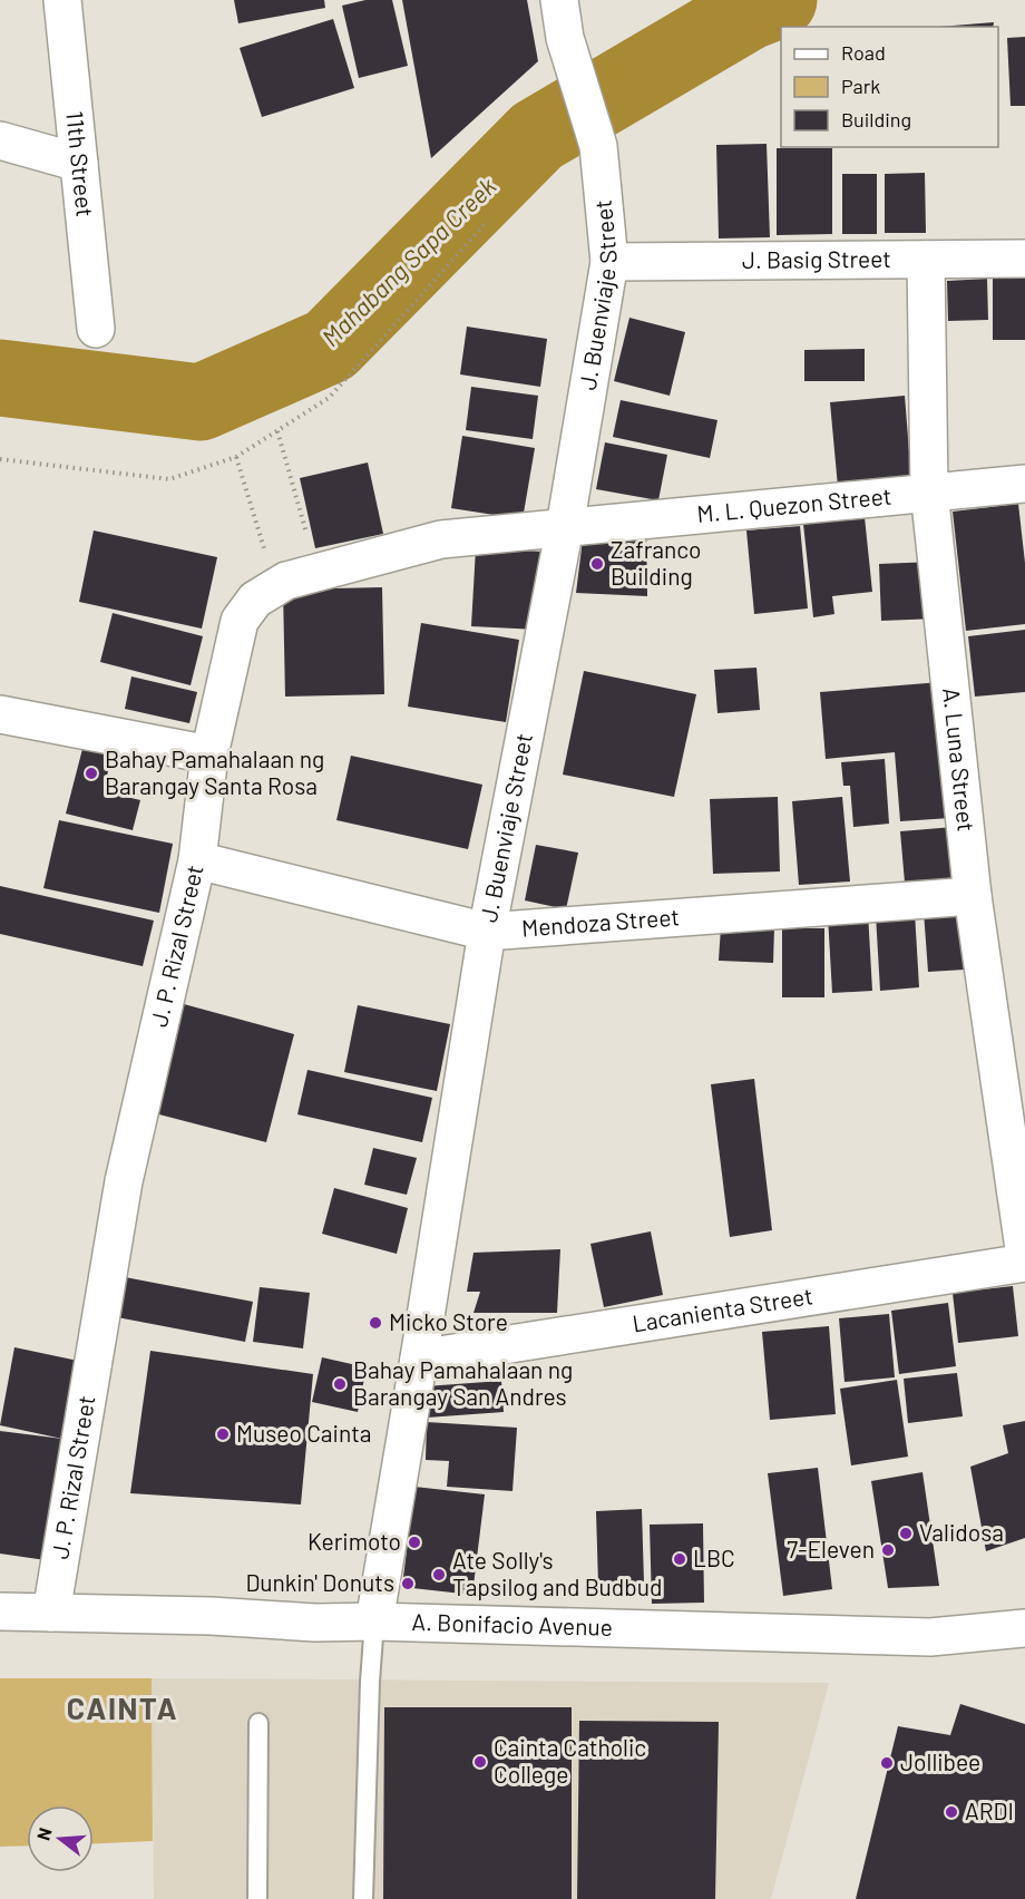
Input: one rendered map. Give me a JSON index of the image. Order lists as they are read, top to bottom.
{
  "streets": {
    "street": [
      "11th Street",
      "J. Basig Street",
      "J. Buenviaje Street",
      "M. L. Quezon Street",
      "A. Luna Street",
      "Mendoza Street",
      "J. P. Rizal Street",
      "Lacanienta Street",
      "A. Bonifacio Avenue"
    ]
  },
  "crossings": [
    ["J. Basig Street", "J. Buenviaje Street"],
    ["J. Basig Street", "A. Luna Street"],
    ["J. Buenviaje Street", "M. L. Quezon Street"],
    ["J. Buenviaje Street", "Mendoza Street"],
    ["J. Buenviaje Street", "J. P. Rizal Street"],
    ["J. Buenviaje Street", "Lacanienta Street"],
    ["J. Buenviaje Street", "A. Bonifacio Avenue"],
    ["M. L. Quezon Street", "A. Luna Street"],
    ["M. L. Quezon Street", "J. P. Rizal Street"],
    ["A. Luna Street", "Mendoza Street"],
    ["Mendoza Street", "J. P. Rizal Street"],
    ["J. P. Rizal Street", "A. Bonifacio Avenue"]
  ],
  "districts": ["CAINTA"],
  "water": ["Mahabang Sapa Creek"],
  "places": [
    "Zafranco Building",
    "Bahay Pamahalaan ng Barangay Santa Rosa",
    "Micko Store",
    "Bahay Pamahalaan ng Barangay San Andres",
    "Museo Cainta",
    "Validosa",
    "Kerimoto",
    "7-Eleven",
    "LBC",
    "Ate Solly's Tapsilog and Budbud",
    "Dunkin' Donuts",
    "Cainta Catholic College",
    "Jollibee",
    "ARDI"
  ],
  "legend": ["Road", "Park", "Building"],
  "north": "left"
}
